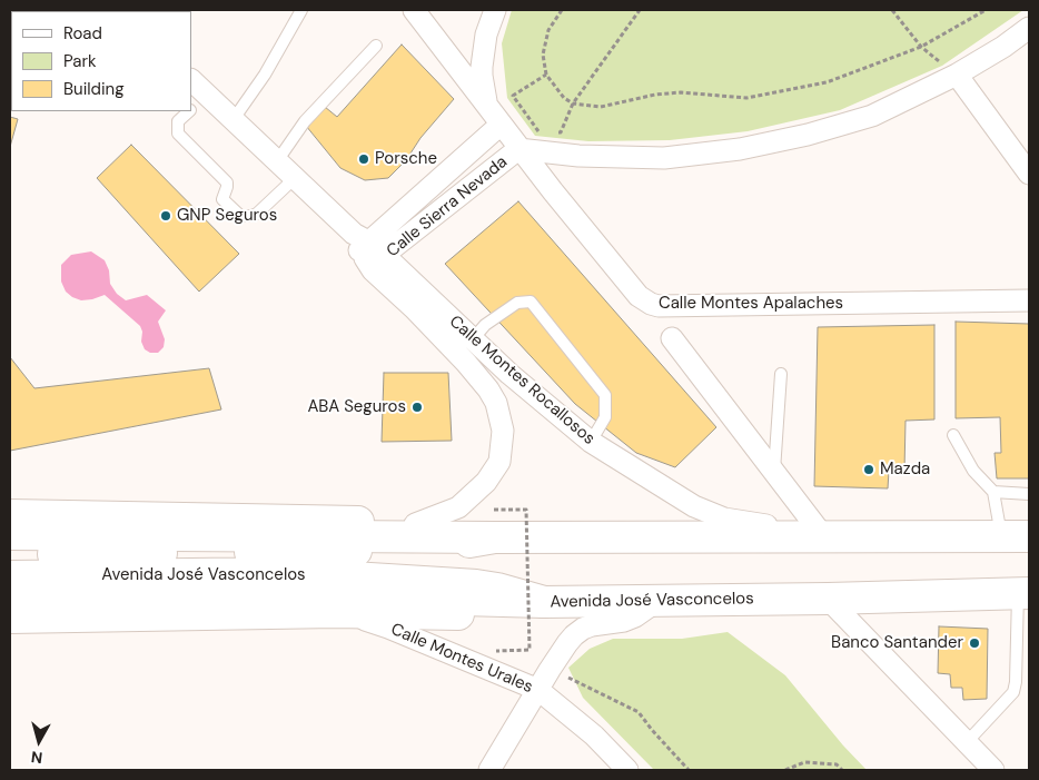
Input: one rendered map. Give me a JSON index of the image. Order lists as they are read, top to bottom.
{
  "streets": {
    "main road": ["Avenida José Vasconcelos"],
    "street": [
      "Calle Sierra Nevada",
      "Calle Montes Apalaches",
      "Calle Montes Rocallosos",
      "Calle Montes Urales"
    ]
  },
  "crossings": [
    ["Calle Sierra Nevada", "Calle Montes Apalaches"],
    ["Calle Sierra Nevada", "Calle Montes Rocallosos"],
    ["Calle Montes Apalaches", "Calle Montes Rocallosos"]
  ],
  "places": [
    "Porsche",
    "GNP Seguros",
    "ABA Seguros",
    "Mazda",
    "Banco Santander"
  ],
  "legend": ["Road", "Park", "Building"],
  "north": "bottom"
}
